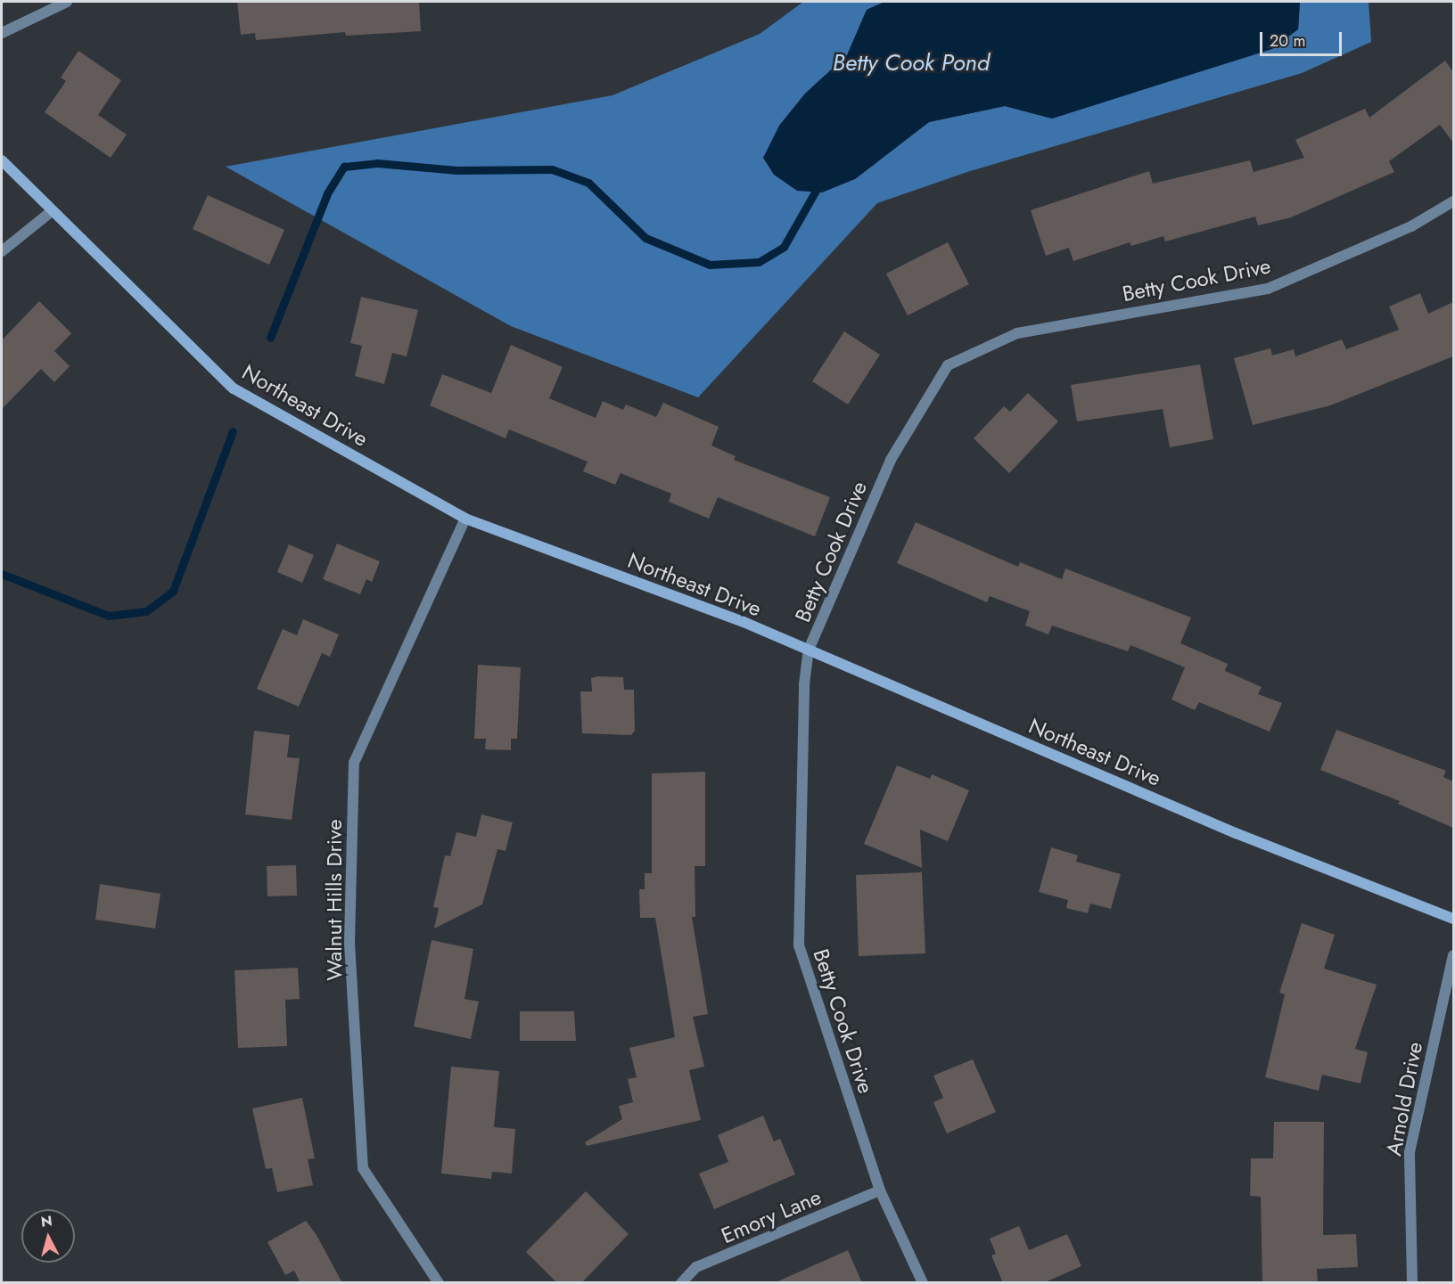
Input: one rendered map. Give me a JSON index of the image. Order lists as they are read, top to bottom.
{
  "streets": {
    "street": [
      "Betty Cook Drive",
      "Northeast Drive",
      "Walnut Hills Drive",
      "Arnold Drive",
      "Emory Lane"
    ]
  },
  "crossings": [
    ["Betty Cook Drive", "Northeast Drive"],
    ["Betty Cook Drive", "Emory Lane"],
    ["Northeast Drive", "Walnut Hills Drive"]
  ],
  "water": ["Betty Cook Pond"],
  "scale_bar": "20 m",
  "north": "top"
}
